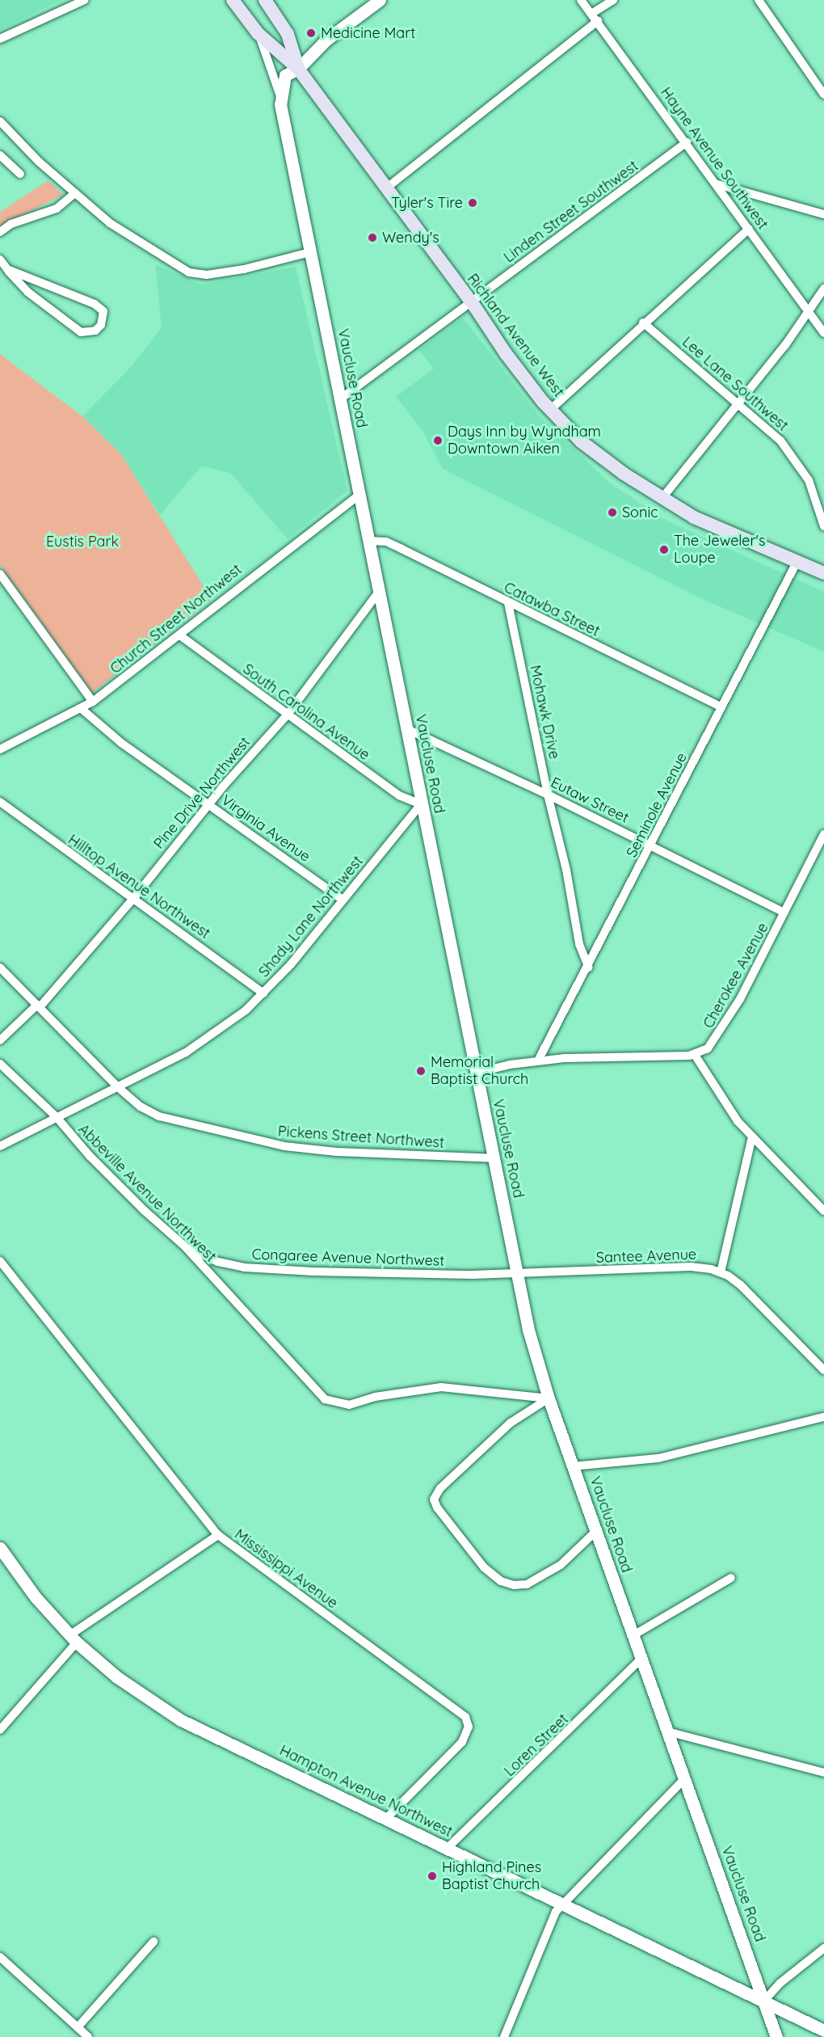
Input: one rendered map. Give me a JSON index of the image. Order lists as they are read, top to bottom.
{
  "streets": {
    "main road": ["Richland Avenue West"],
    "street": [
      "Hayne Avenue Southwest",
      "Linden Street Southwest",
      "Vaucluse Road",
      "Lee Lane Southwest",
      "Catawba Street",
      "Church Street Northwest",
      "South Carolina Avenue",
      "Mohawk Drive",
      "Pine Drive Northwest",
      "Eutaw Street",
      "Seminole Avenue",
      "Virginia Avenue",
      "Hilltop Avenue Northwest",
      "Shady Lane Northwest",
      "Cherokee Avenue",
      "Pickens Street Northwest",
      "Abbeville Avenue Northwest",
      "Santee Avenue",
      "Congaree Avenue Northwest",
      "Mississippi Avenue",
      "Loren Street",
      "Hampton Avenue Northwest"
    ]
  },
  "crossings": [
    ["Hayne Avenue Southwest", "Linden Street Southwest"],
    ["Linden Street Southwest", "Richland Avenue West"],
    ["Linden Street Southwest", "Vaucluse Road"],
    ["Richland Avenue West", "Seminole Avenue"],
    ["Vaucluse Road", "Catawba Street"],
    ["Vaucluse Road", "Church Street Northwest"],
    ["Vaucluse Road", "South Carolina Avenue"],
    ["Vaucluse Road", "Pine Drive Northwest"],
    ["Vaucluse Road", "Eutaw Street"],
    ["Vaucluse Road", "Shady Lane Northwest"],
    ["Vaucluse Road", "Pickens Street Northwest"],
    ["Vaucluse Road", "Abbeville Avenue Northwest"],
    ["Vaucluse Road", "Santee Avenue"],
    ["Vaucluse Road", "Congaree Avenue Northwest"],
    ["Vaucluse Road", "Loren Street"],
    ["Vaucluse Road", "Hampton Avenue Northwest"],
    ["Catawba Street", "Mohawk Drive"],
    ["Catawba Street", "Seminole Avenue"],
    ["Church Street Northwest", "South Carolina Avenue"],
    ["Church Street Northwest", "Virginia Avenue"],
    ["South Carolina Avenue", "Pine Drive Northwest"],
    ["South Carolina Avenue", "Shady Lane Northwest"],
    ["Mohawk Drive", "Eutaw Street"],
    ["Mohawk Drive", "Seminole Avenue"],
    ["Pine Drive Northwest", "Virginia Avenue"],
    ["Pine Drive Northwest", "Hilltop Avenue Northwest"],
    ["Pine Drive Northwest", "Pickens Street Northwest"],
    ["Eutaw Street", "Seminole Avenue"],
    ["Eutaw Street", "Cherokee Avenue"],
    ["Virginia Avenue", "Shady Lane Northwest"],
    ["Hilltop Avenue Northwest", "Shady Lane Northwest"],
    ["Shady Lane Northwest", "Pickens Street Northwest"],
    ["Shady Lane Northwest", "Abbeville Avenue Northwest"],
    ["Abbeville Avenue Northwest", "Congaree Avenue Northwest"],
    ["Santee Avenue", "Congaree Avenue Northwest"],
    ["Mississippi Avenue", "Hampton Avenue Northwest"],
    ["Loren Street", "Hampton Avenue Northwest"]
  ],
  "parks": ["Eustis Park"],
  "places": [
    "Medicine Mart",
    "Tyler's Tire",
    "Wendy's",
    "Days Inn by Wyndham Downtown Aiken",
    "Sonic",
    "The Jeweler's Loupe",
    "Memorial Baptist Church",
    "Highland Pines Baptist Church"
  ]
}
